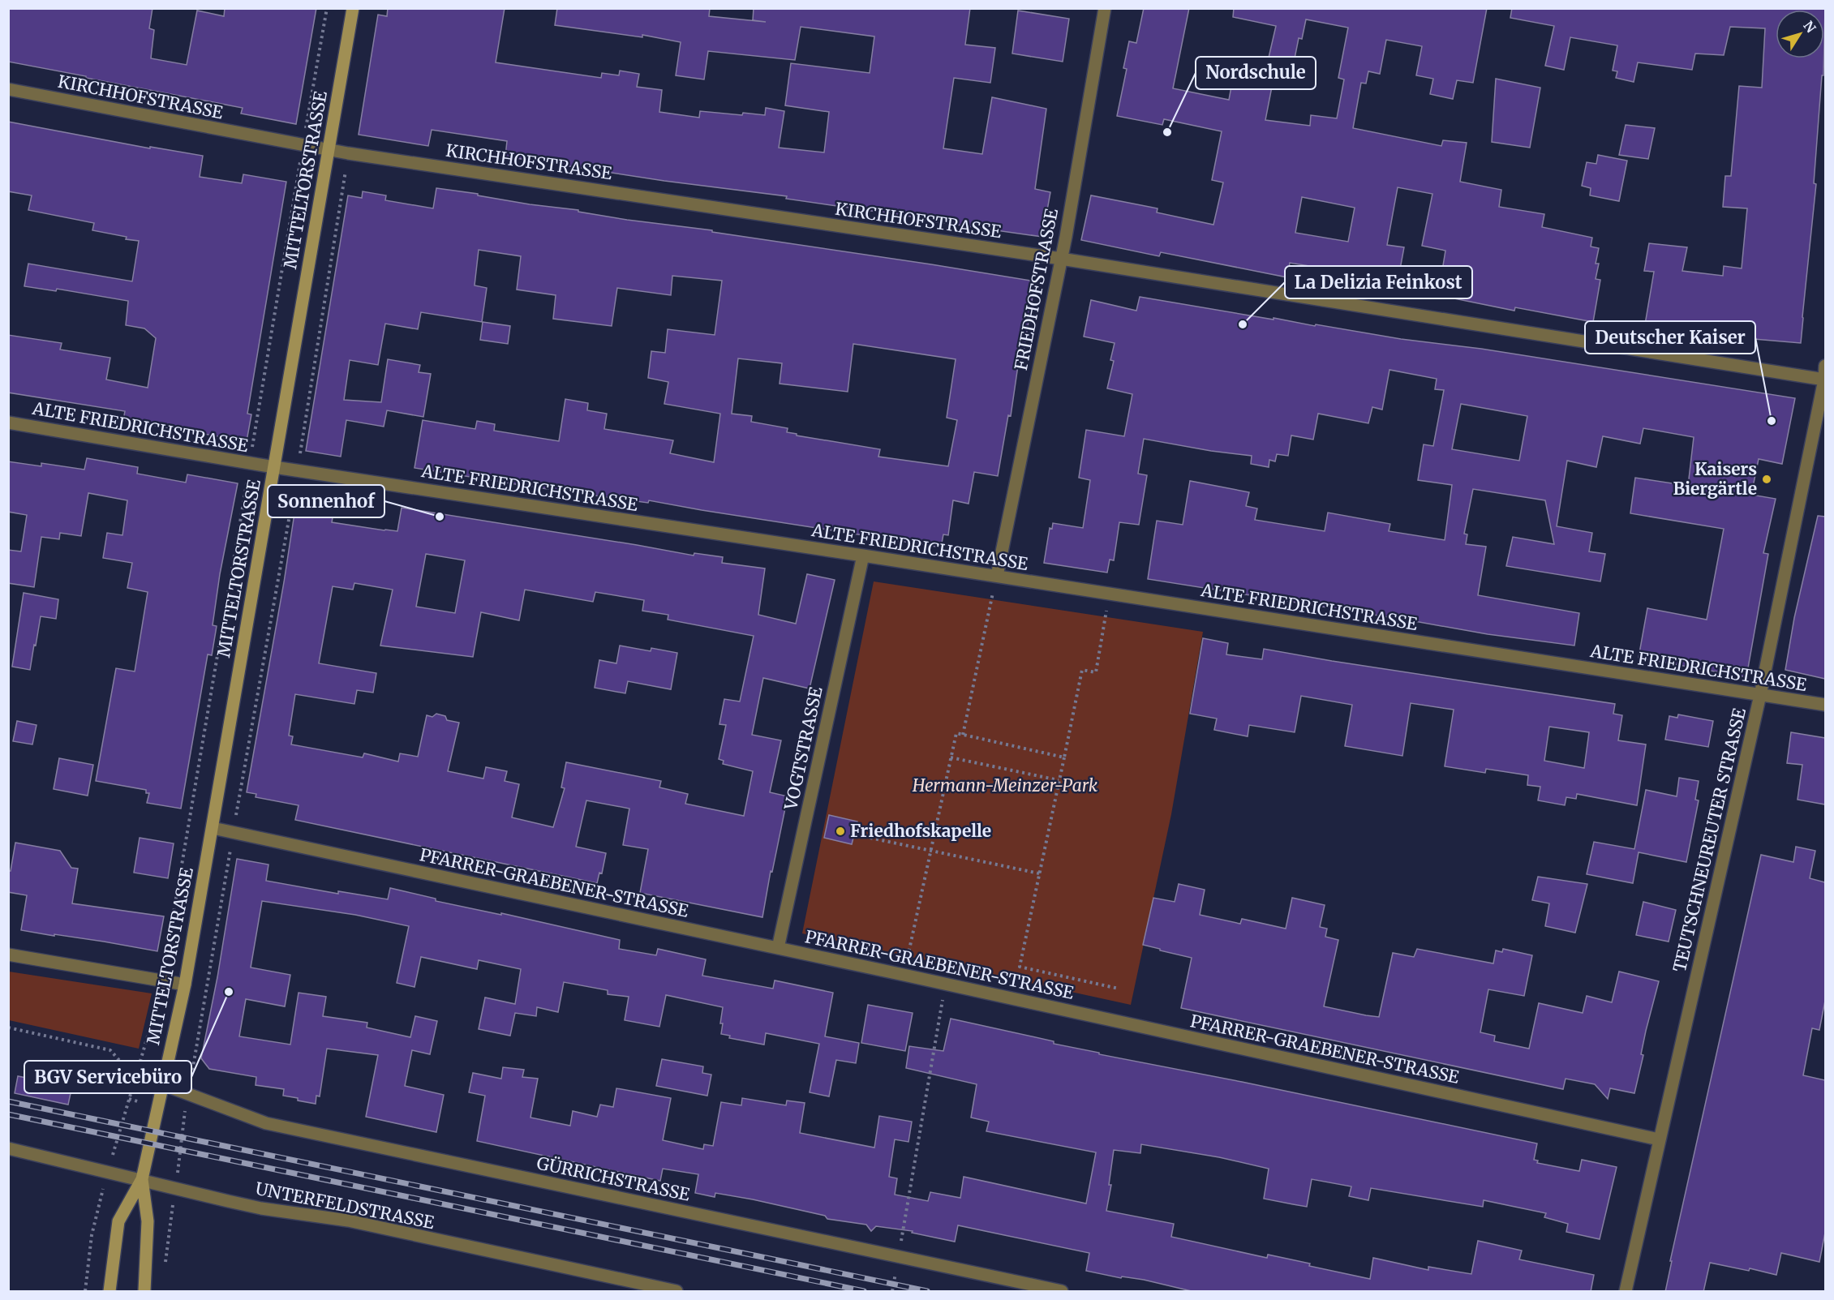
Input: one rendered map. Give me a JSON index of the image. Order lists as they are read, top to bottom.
{
  "streets": {
    "street": [
      "KIRCHHOFSTRASSE",
      "MITTELTORSTRASSE",
      "FRIEDHOFSTRASSE",
      "ALTE FRIEDRICHSTRASSE",
      "VOGTSTRASSE",
      "TEUTSCHNEUREUTER STRASSE",
      "PFARRER-GRAEBENER-STRASSE",
      "GÜRRICHSTRASSE",
      "UNTERFELDSTRASSE"
    ]
  },
  "crossings": [
    ["KIRCHHOFSTRASSE", "MITTELTORSTRASSE"],
    ["KIRCHHOFSTRASSE", "FRIEDHOFSTRASSE"],
    ["KIRCHHOFSTRASSE", "TEUTSCHNEUREUTER STRASSE"],
    ["MITTELTORSTRASSE", "ALTE FRIEDRICHSTRASSE"],
    ["MITTELTORSTRASSE", "PFARRER-GRAEBENER-STRASSE"],
    ["MITTELTORSTRASSE", "GÜRRICHSTRASSE"],
    ["MITTELTORSTRASSE", "UNTERFELDSTRASSE"],
    ["FRIEDHOFSTRASSE", "ALTE FRIEDRICHSTRASSE"],
    ["ALTE FRIEDRICHSTRASSE", "VOGTSTRASSE"],
    ["ALTE FRIEDRICHSTRASSE", "TEUTSCHNEUREUTER STRASSE"],
    ["VOGTSTRASSE", "PFARRER-GRAEBENER-STRASSE"],
    ["TEUTSCHNEUREUTER STRASSE", "PFARRER-GRAEBENER-STRASSE"]
  ],
  "parks": ["Hermann-Meinzer-Park"],
  "places": [
    "Nordschule",
    "La Delizia Feinkost",
    "Deutscher Kaiser",
    "Kaisers Biergärtle",
    "Sonnenhof",
    "Friedhofskapelle",
    "BGV Servicebüro"
  ],
  "north": "top right"
}
